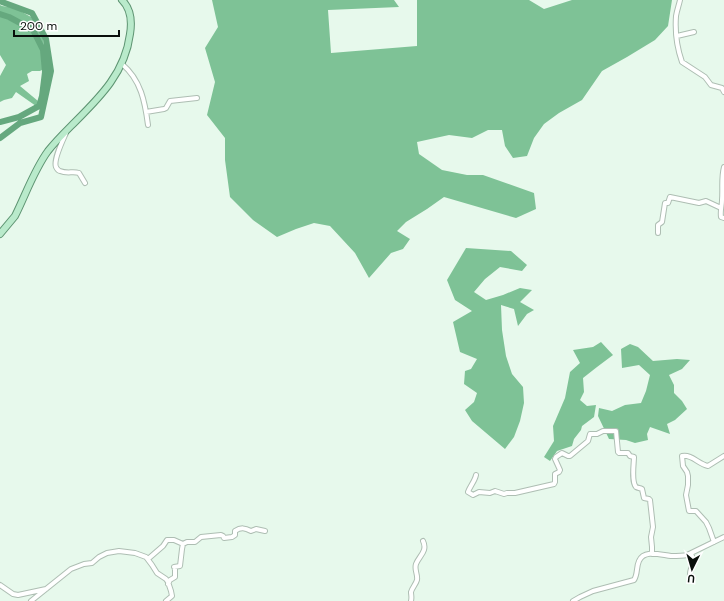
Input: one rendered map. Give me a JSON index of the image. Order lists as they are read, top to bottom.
{
  "scale_bar": "200 m",
  "north": "bottom"
}
